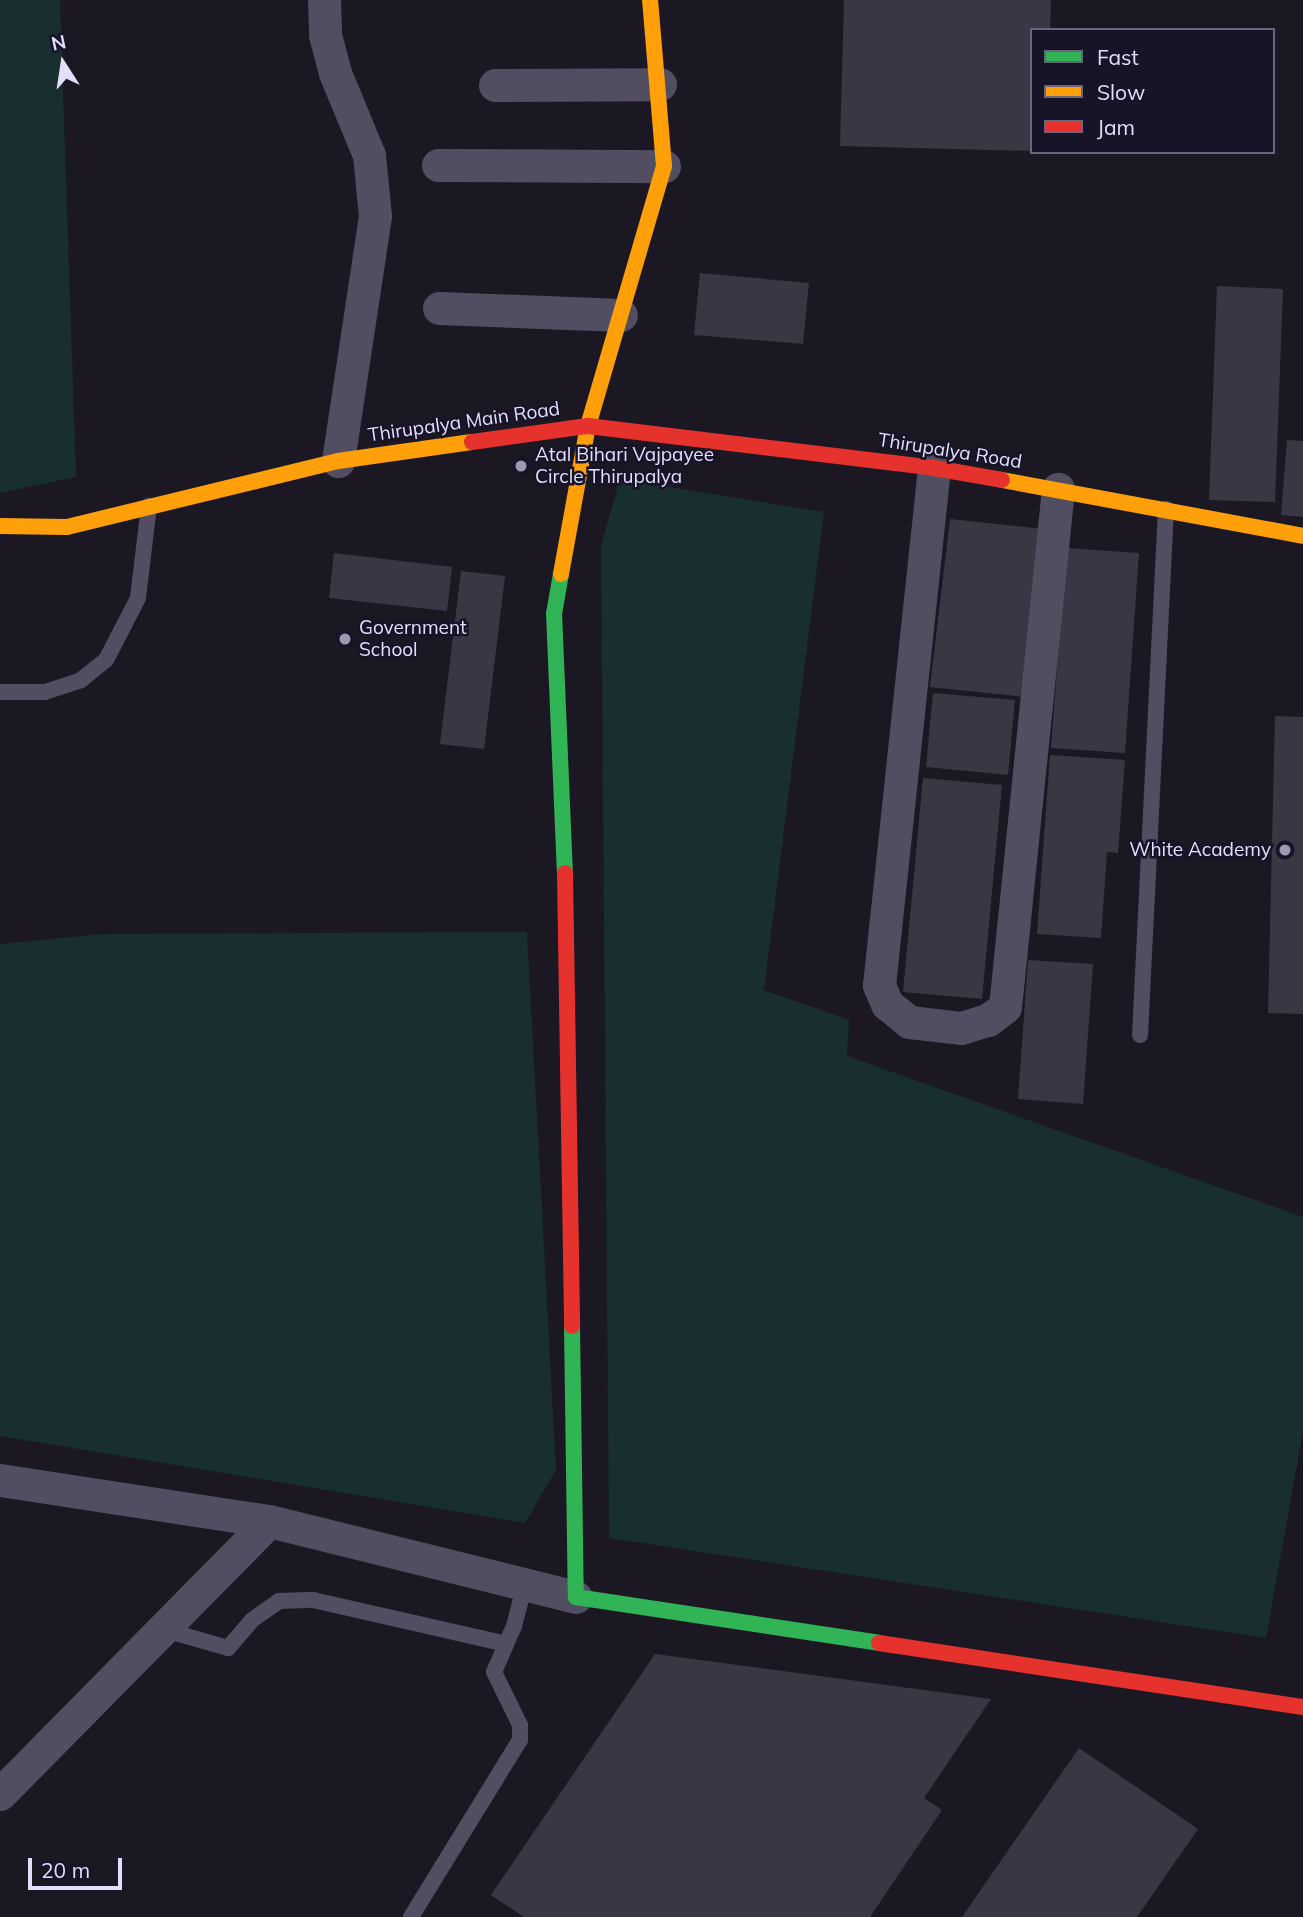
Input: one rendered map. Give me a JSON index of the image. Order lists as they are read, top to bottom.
{
  "streets": {
    "street": ["Thirupalya Main Road", "Thirupalya Road"]
  },
  "crossings": [
    ["Thirupalya Main Road", "Thirupalya Road"]
  ],
  "places": ["Atal Bihari Vajpayee Circle Thirupalya", "Government School", "White Academy"],
  "legend": ["Fast", "Slow", "Jam"],
  "scale_bar": "20 m",
  "north": "top"
}
